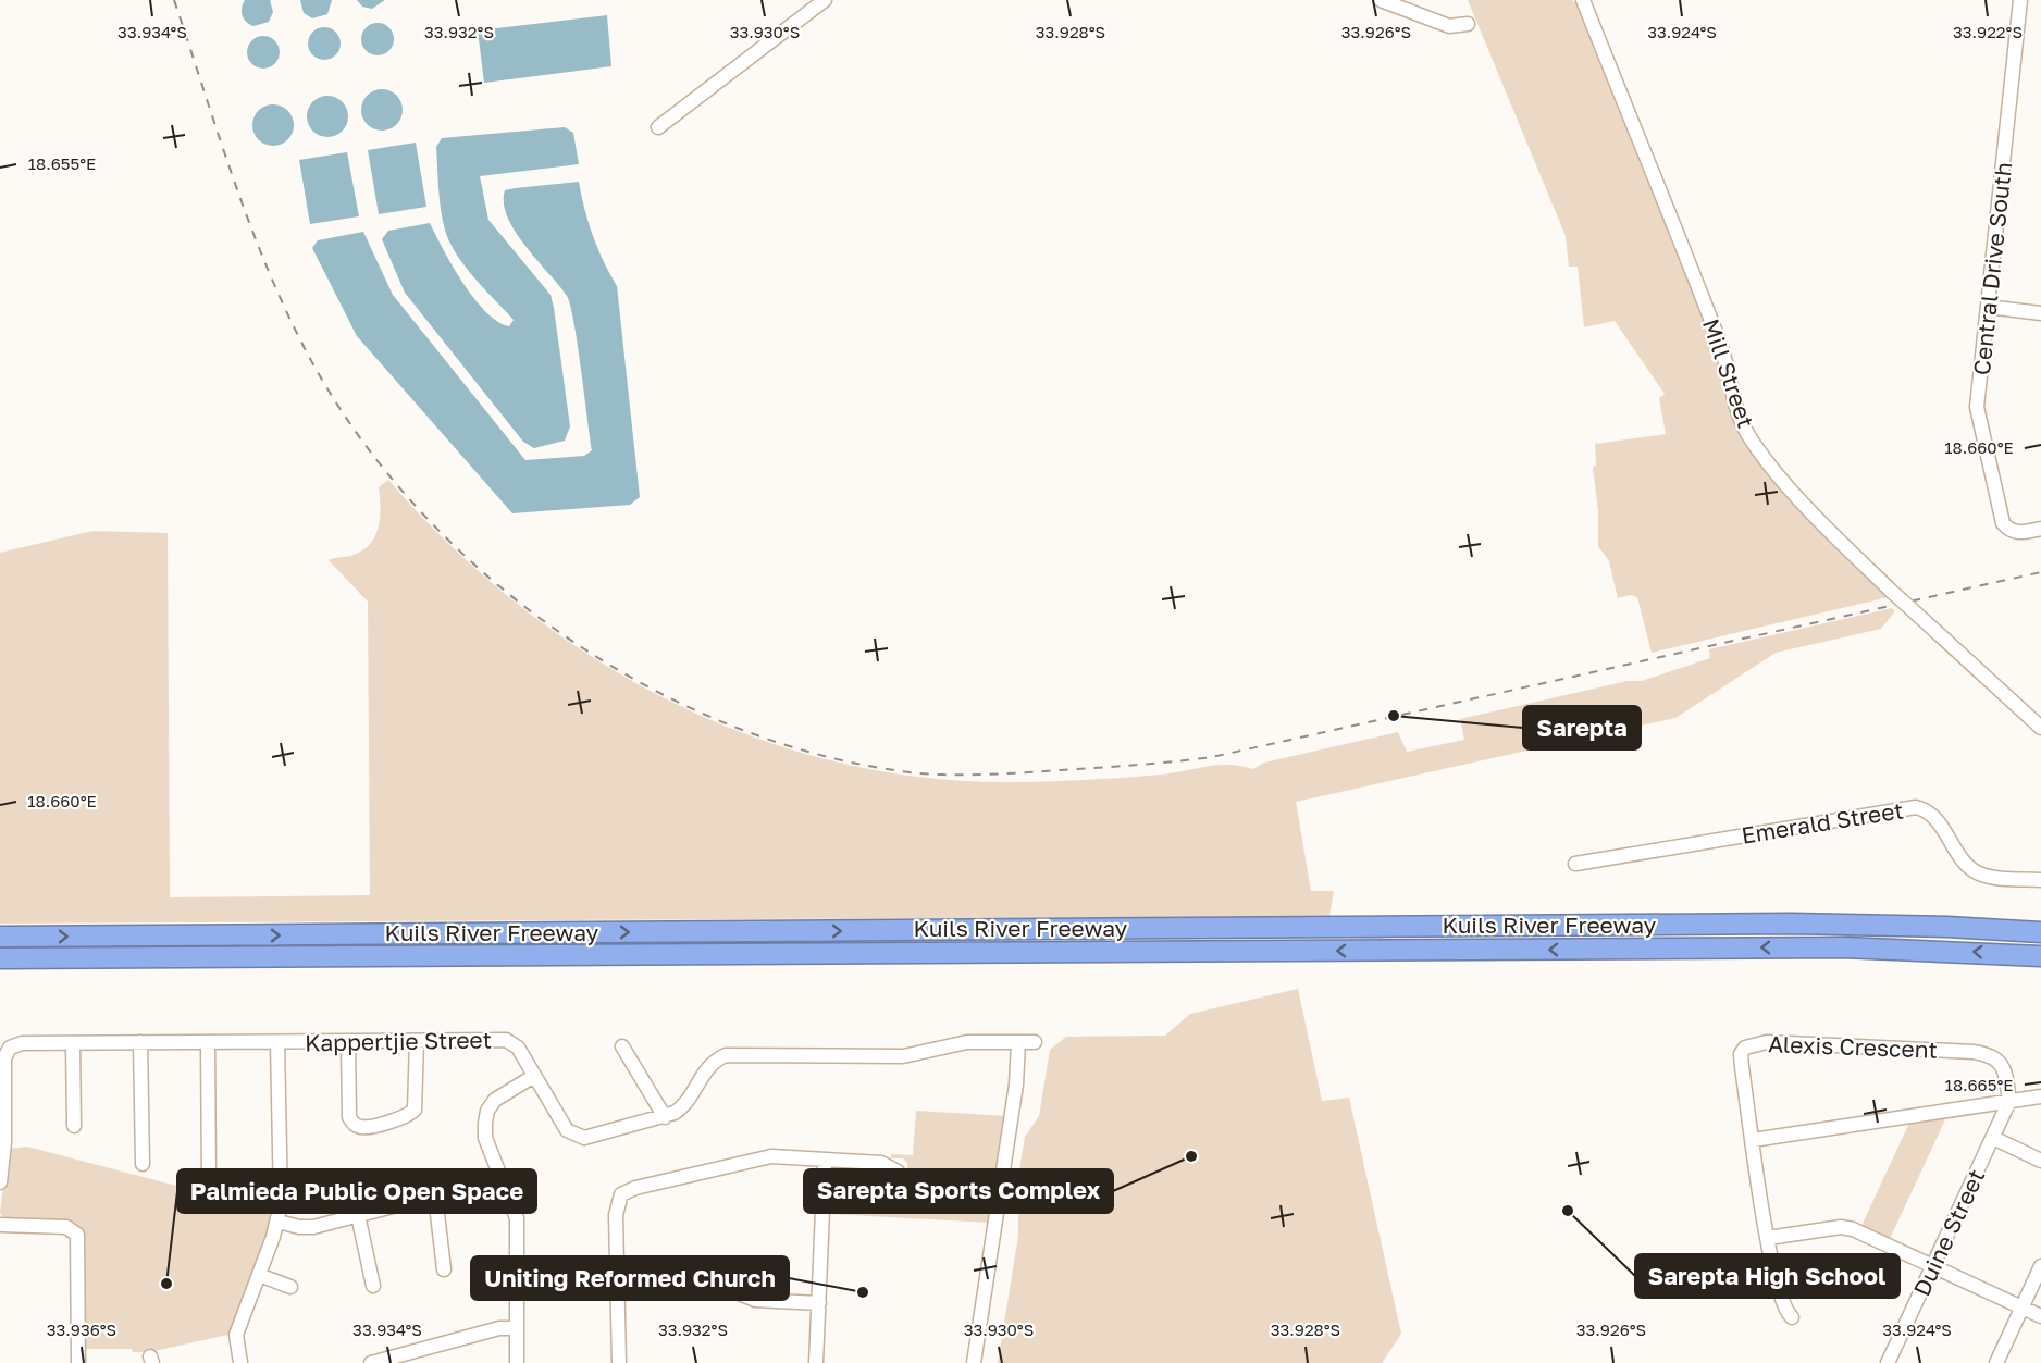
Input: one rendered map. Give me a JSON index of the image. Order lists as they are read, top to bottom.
{
  "streets": {
    "highway": ["Kuils River Freeway"],
    "street": [
      "Central Drive South",
      "Mill Street",
      "Emerald Street",
      "Kappertjie Street",
      "Alexis Crescent",
      "Duine Street"
    ]
  },
  "crossings": [
    ["Alexis Crescent", "Duine Street"]
  ],
  "places": [
    "Sarepta",
    "Sarepta Sports Complex",
    "Sarepta High School",
    "Palmieda Public Open Space",
    "Uniting Reformed Church"
  ],
  "coordinates": [
    "33.934°S",
    "33.932°S",
    "33.930°S",
    "33.928°S",
    "33.926°S",
    "33.924°S",
    "33.922°S",
    "18.655°E",
    "18.660°E",
    "18.665°E",
    "33.936°S"
  ]
}
